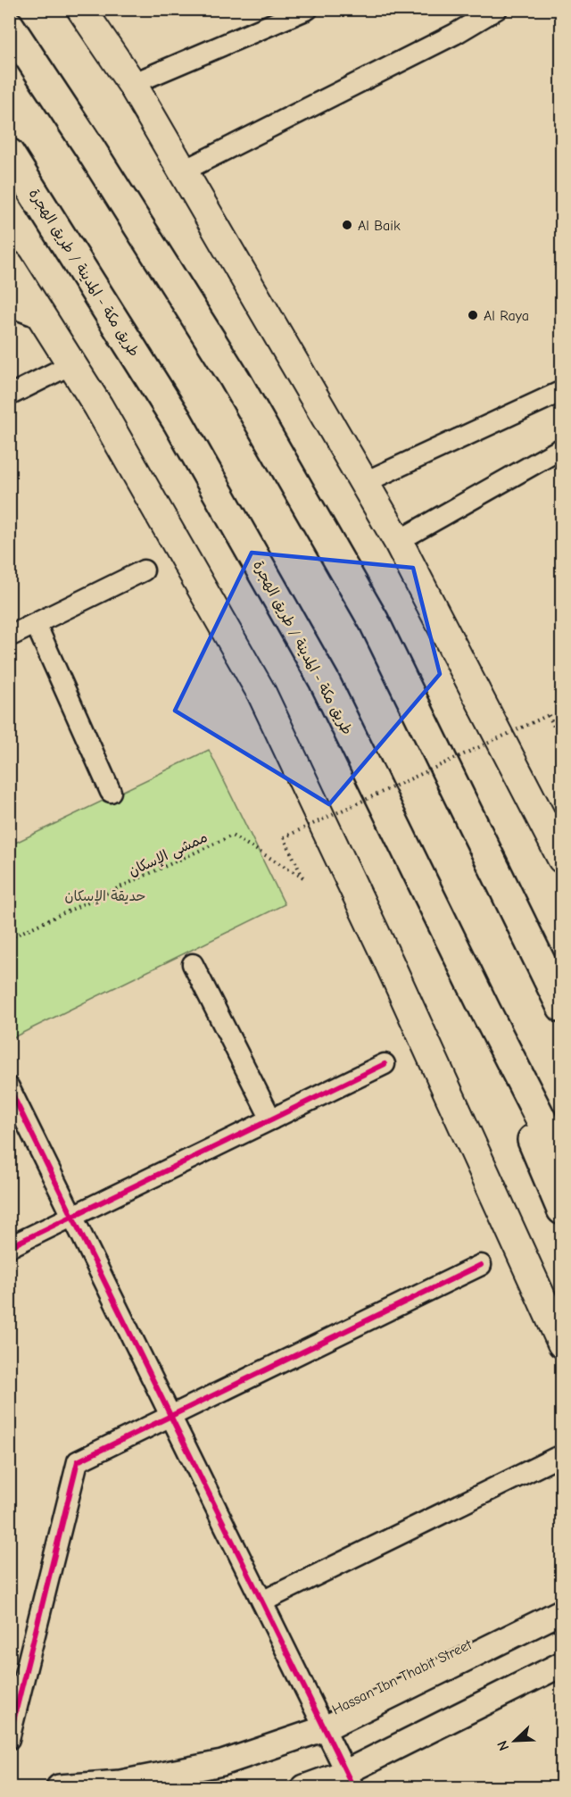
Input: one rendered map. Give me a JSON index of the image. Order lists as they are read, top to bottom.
{
  "streets": {
    "highway": ["طريق مكة - المدينة / طريق الهجرة"],
    "street": ["Hassan Ibn Thabit Street"],
    "path": ["ممشى الإسكان"]
  },
  "parks": ["حديقة الإسكان"],
  "places": ["Al Baik", "Al Raya"],
  "north": "bottom left"
}
